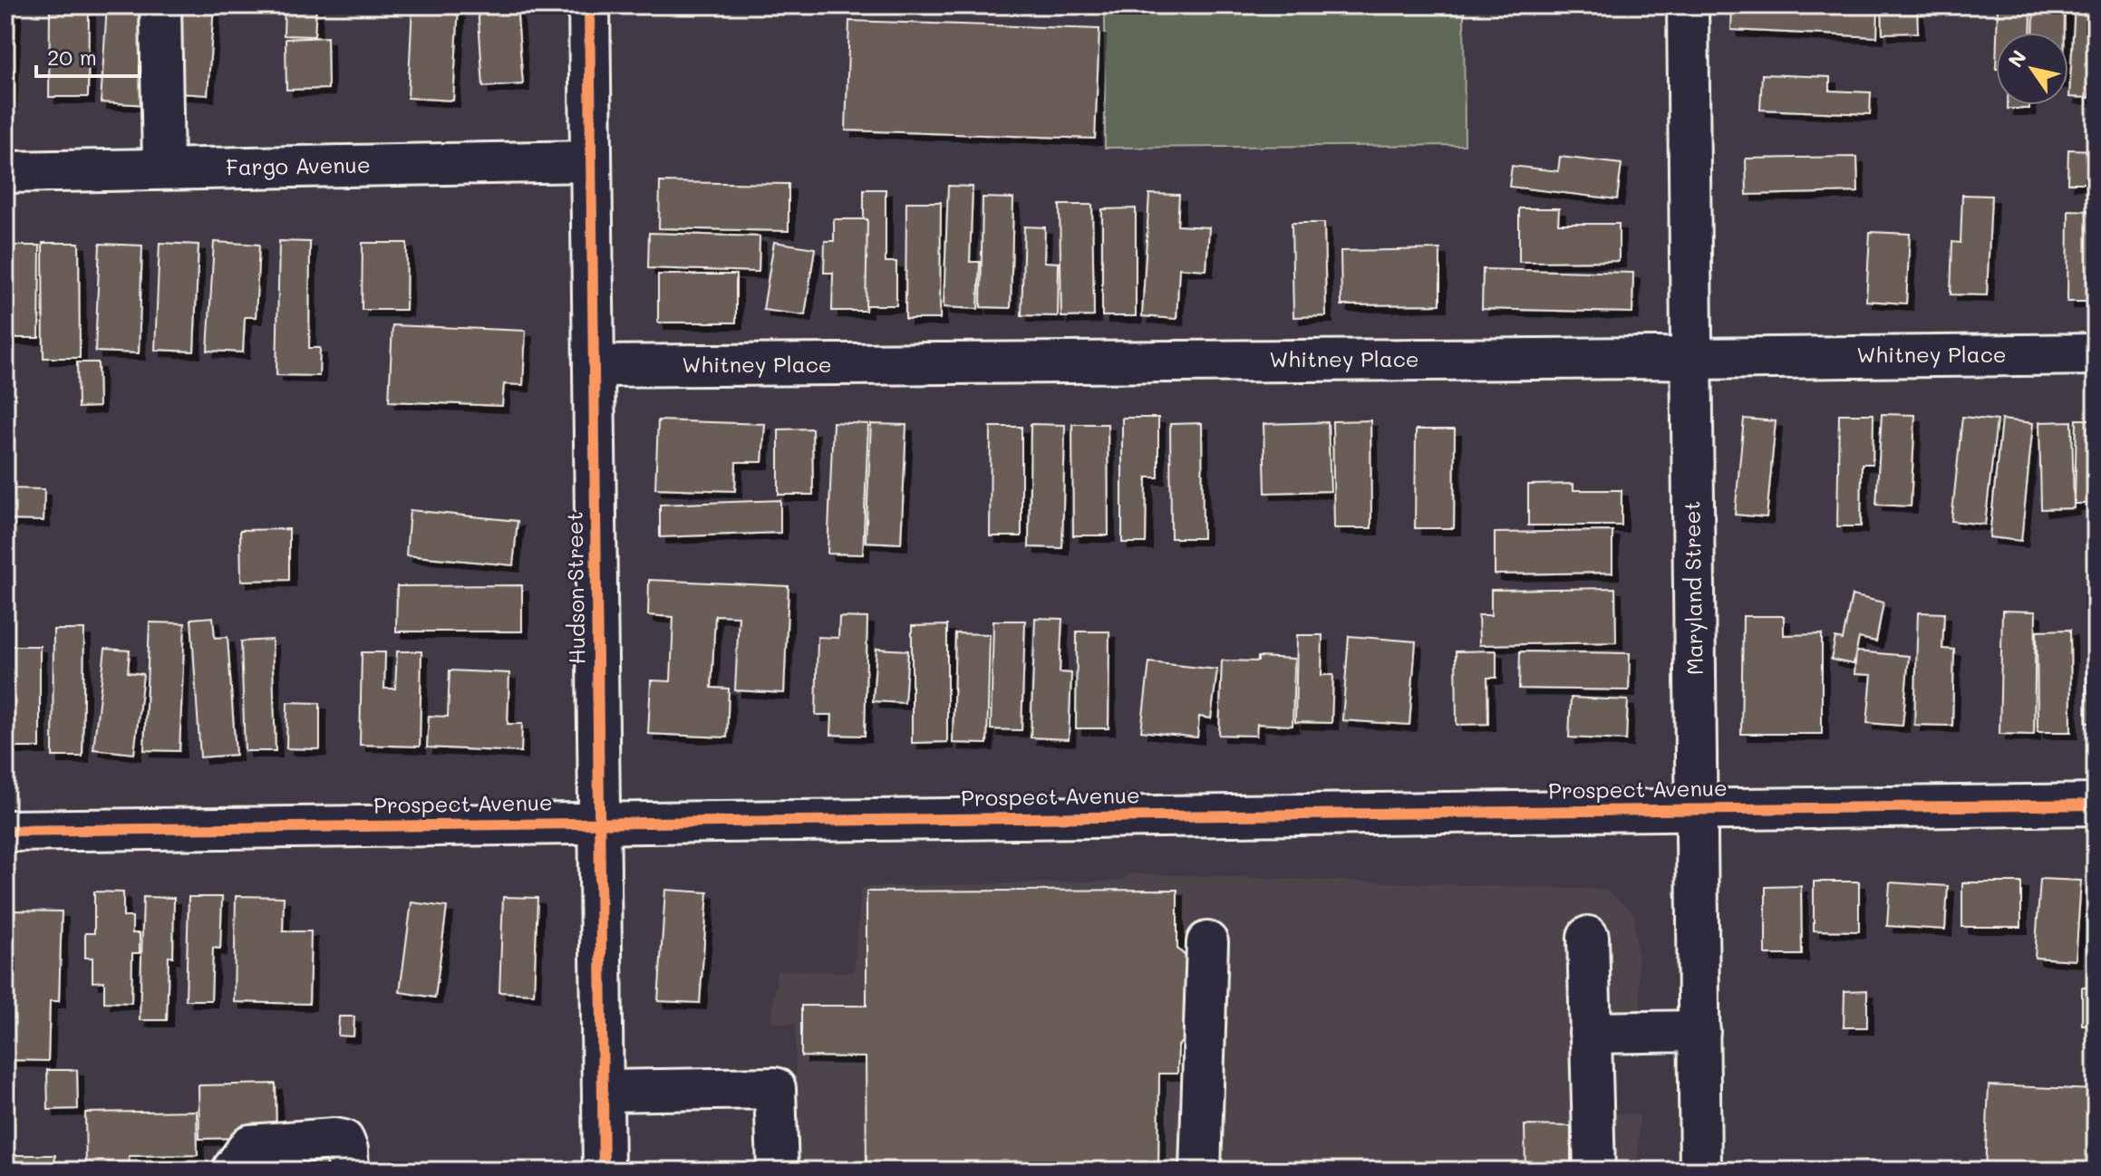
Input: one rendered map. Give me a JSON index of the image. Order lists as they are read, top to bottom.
{
  "streets": {
    "street": [
      "Fargo Avenue",
      "Whitney Place",
      "Hudson Street",
      "Maryland Street",
      "Prospect Avenue"
    ]
  },
  "crossings": [
    ["Fargo Avenue", "Hudson Street"],
    ["Whitney Place", "Hudson Street"],
    ["Whitney Place", "Maryland Street"],
    ["Hudson Street", "Prospect Avenue"],
    ["Maryland Street", "Prospect Avenue"]
  ],
  "scale_bar": "20 m",
  "north": "top left"
}
